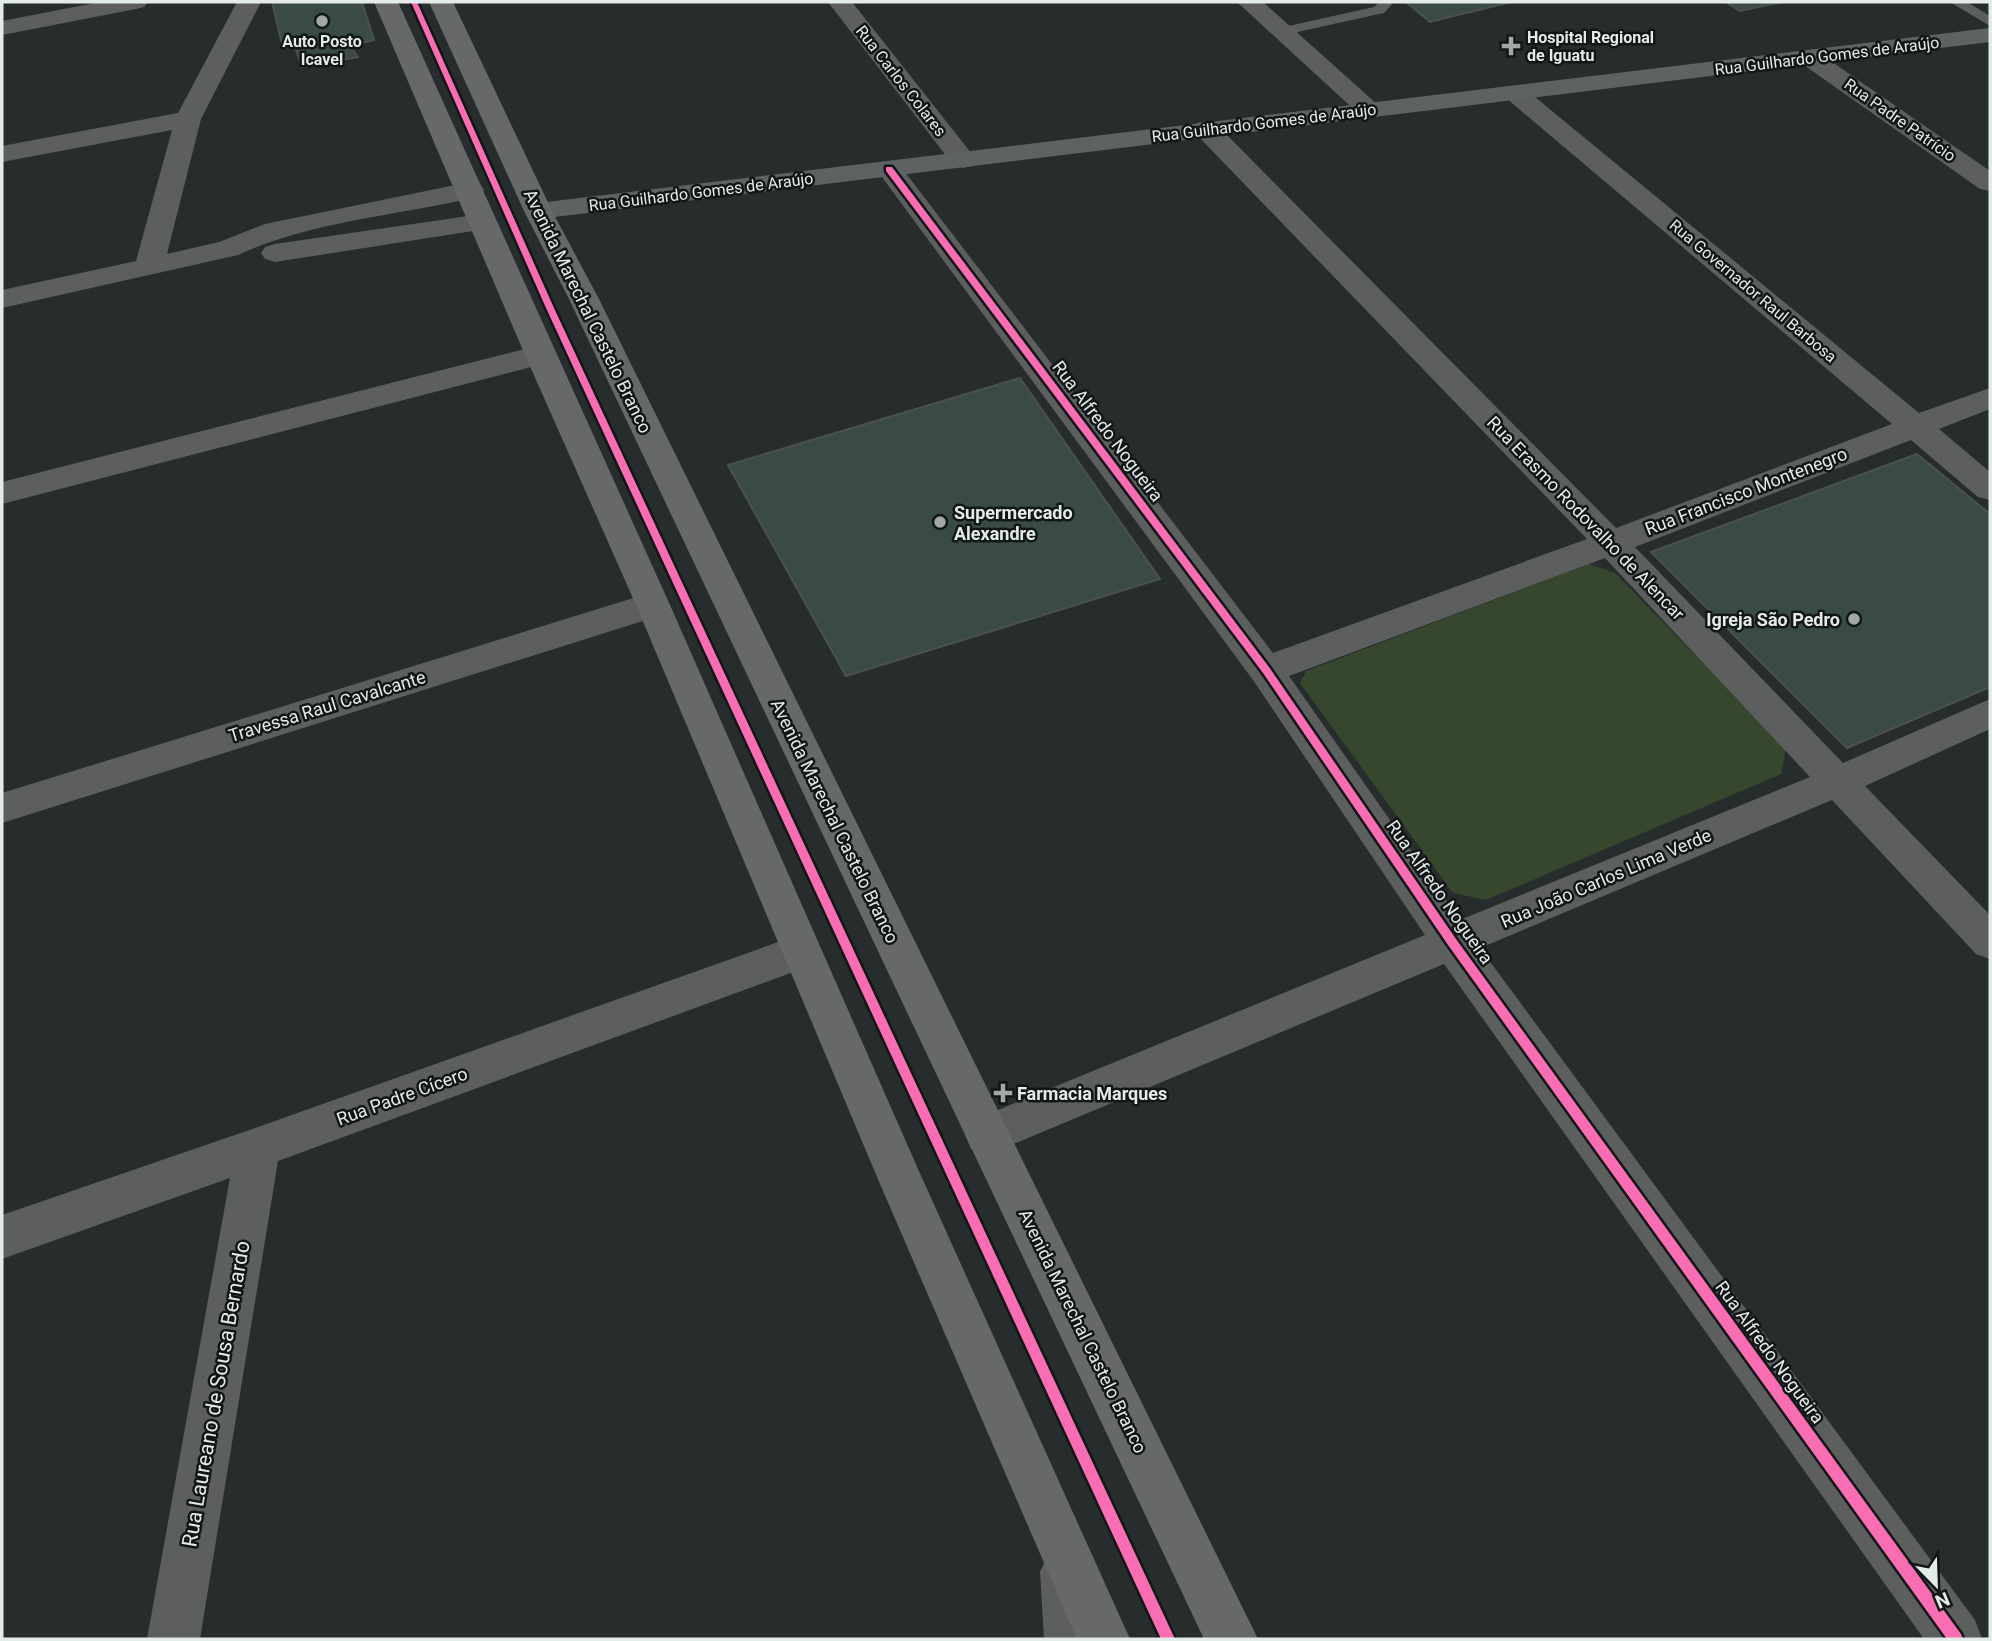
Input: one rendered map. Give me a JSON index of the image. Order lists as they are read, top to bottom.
{
  "streets": {
    "main road": ["Avenida Marechal Castelo Branco"],
    "street": [
      "Rua Guilhardo Gomes de Araújo",
      "Rua Carlos Colares",
      "Rua Padre Patrício",
      "Rua Governador Raul Barbosa",
      "Rua Alfredo Nogueira",
      "Rua Francisco Montenegro",
      "Rua Erasmo Rodovalho de Alencar",
      "Travessa Raul Cavalcante",
      "Rua João Carlos Lima Verde",
      "Rua Padre Cícero",
      "Rua Laureano de Sousa Bernardo"
    ]
  },
  "crossings": [
    ["Rua Guilhardo Gomes de Araújo", "Rua Carlos Colares"],
    ["Rua Guilhardo Gomes de Araújo", "Rua Padre Patrício"],
    ["Rua Guilhardo Gomes de Araújo", "Rua Governador Raul Barbosa"],
    ["Rua Guilhardo Gomes de Araújo", "Avenida Marechal Castelo Branco"],
    ["Rua Guilhardo Gomes de Araújo", "Rua Alfredo Nogueira"],
    ["Rua Guilhardo Gomes de Araújo", "Rua Erasmo Rodovalho de Alencar"],
    ["Rua Governador Raul Barbosa", "Rua Francisco Montenegro"],
    ["Avenida Marechal Castelo Branco", "Rua João Carlos Lima Verde"],
    ["Rua Alfredo Nogueira", "Rua Francisco Montenegro"],
    ["Rua Alfredo Nogueira", "Rua João Carlos Lima Verde"],
    ["Rua Francisco Montenegro", "Rua Erasmo Rodovalho de Alencar"],
    ["Rua Erasmo Rodovalho de Alencar", "Rua João Carlos Lima Verde"],
    ["Rua Padre Cícero", "Rua Laureano de Sousa Bernardo"]
  ],
  "places": {
    "other": ["Auto Posto Icavel", "Supermercado Alexandre", "Igreja São Pedro"],
    "health": ["Hospital Regional de Iguatu", "Farmacia Marques"]
  },
  "north": "bottom right"
}
